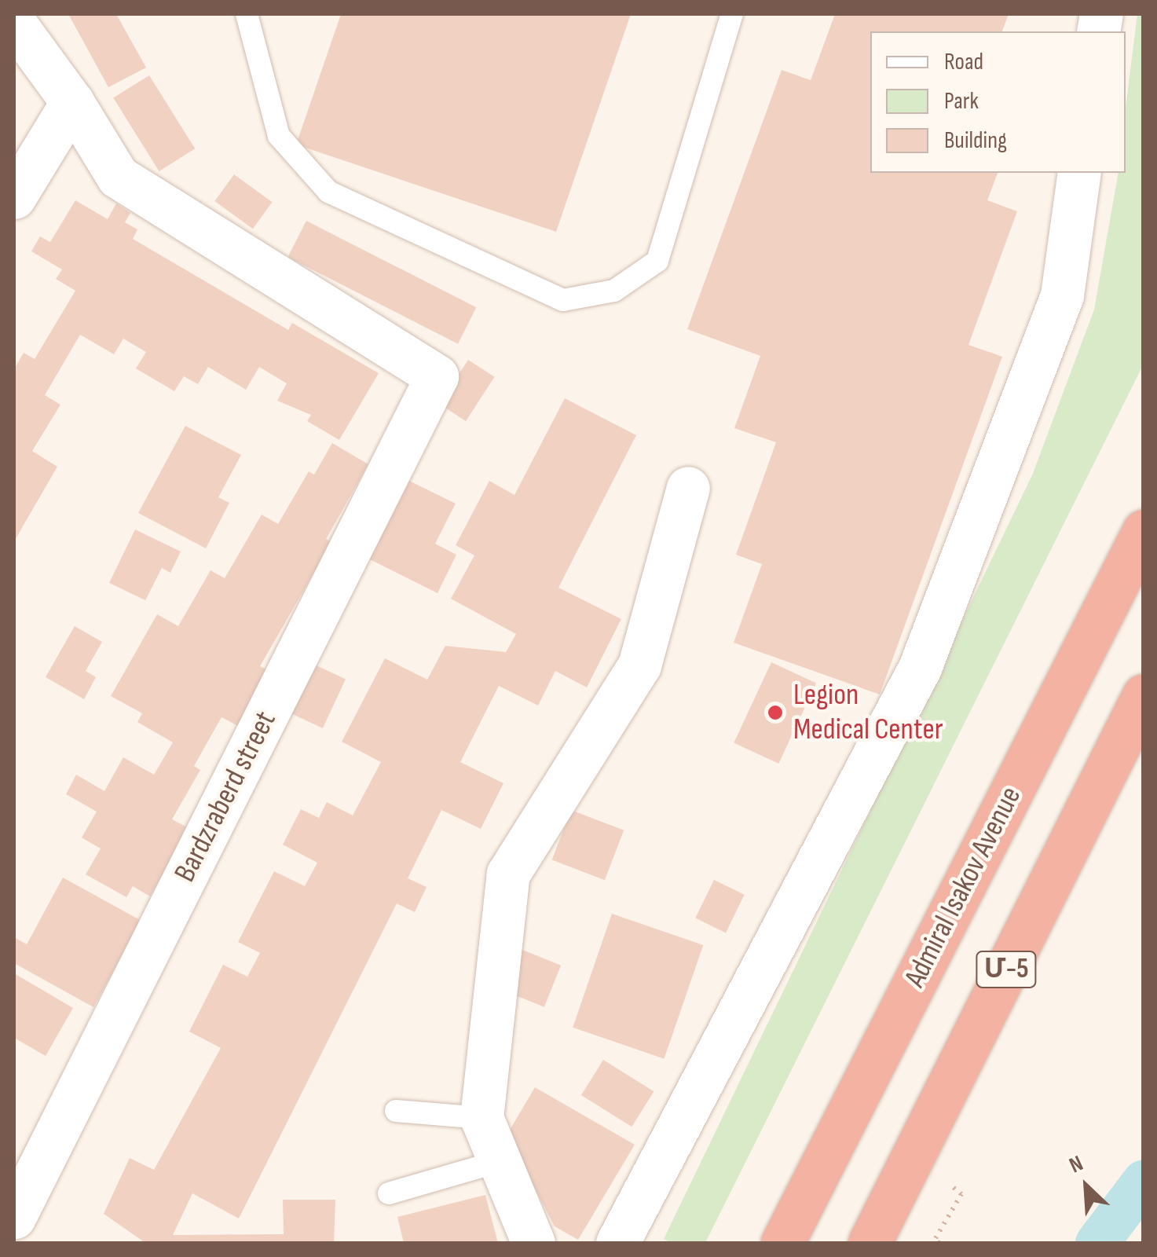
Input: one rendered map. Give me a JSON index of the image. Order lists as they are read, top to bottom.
{
  "streets": {
    "highway": ["Admiral Isakov Avenue", "Մ-5"],
    "street": ["Bardzraberd street"]
  },
  "places": ["Legion Medical Center"],
  "legend": ["Road", "Park", "Building"],
  "north": "top left"
}
